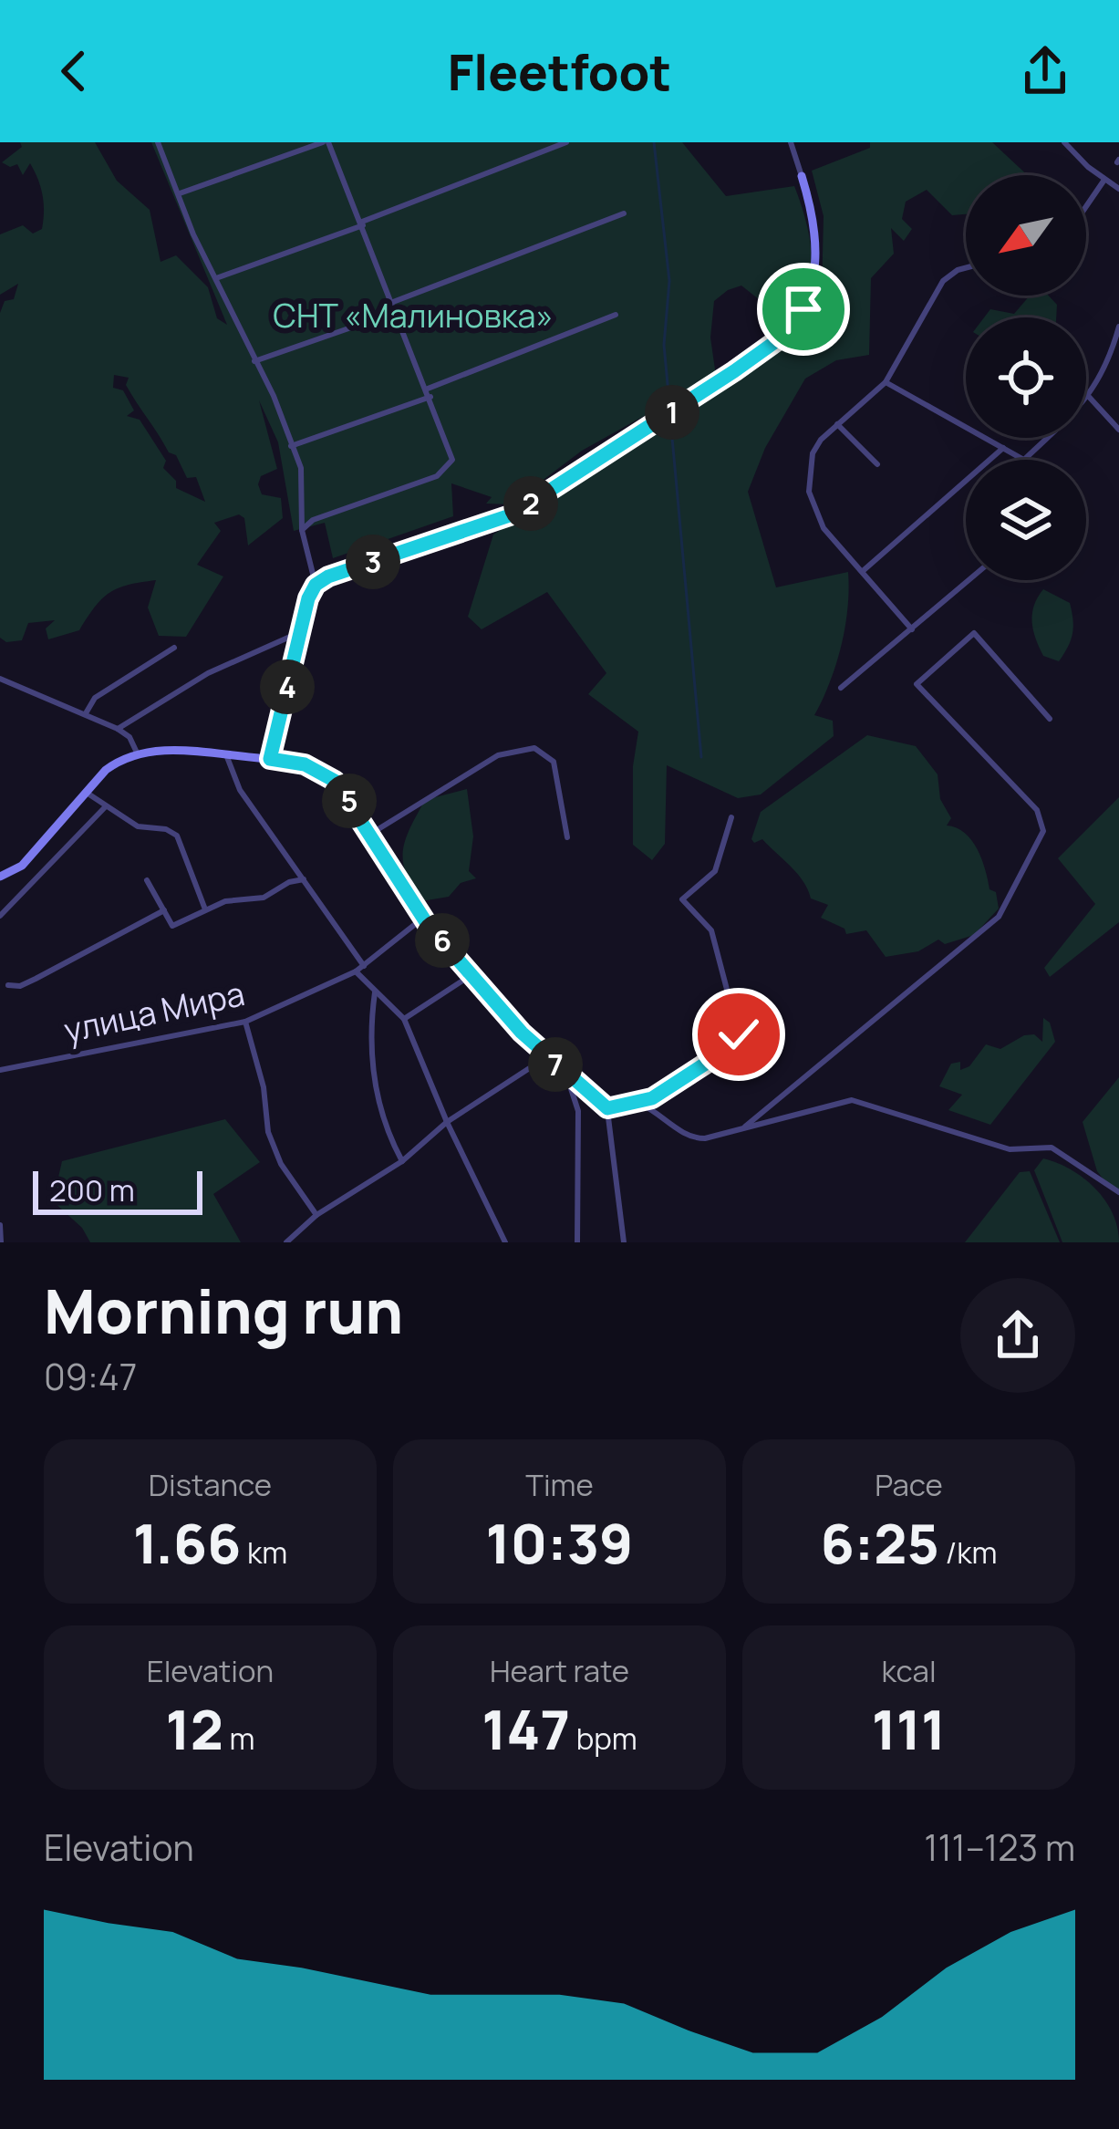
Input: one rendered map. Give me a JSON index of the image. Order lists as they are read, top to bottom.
{
  "streets": {
    "street": ["улица Мира"]
  },
  "parks": ["СНТ «Малиновка»"],
  "scale_bar": "200 m",
  "north": "bottom left",
  "page": {
    "header": "Fleetfoot",
    "pins": [
      "1",
      "2",
      "3",
      "4",
      "5",
      "6",
      "7"
    ],
    "scale": "200 m",
    "heading": ["Morning run", "09:47"],
    "stats": [
      ["Distance", "1.66 km"],
      ["Time", "10:39"],
      ["Pace", "6:25 /km"],
      ["Elevation", "12 m"],
      ["Heart rate", "147 bpm"],
      ["kcal", "111"]
    ],
    "chart": ["Elevation", "111–123 m"]
  }
}
